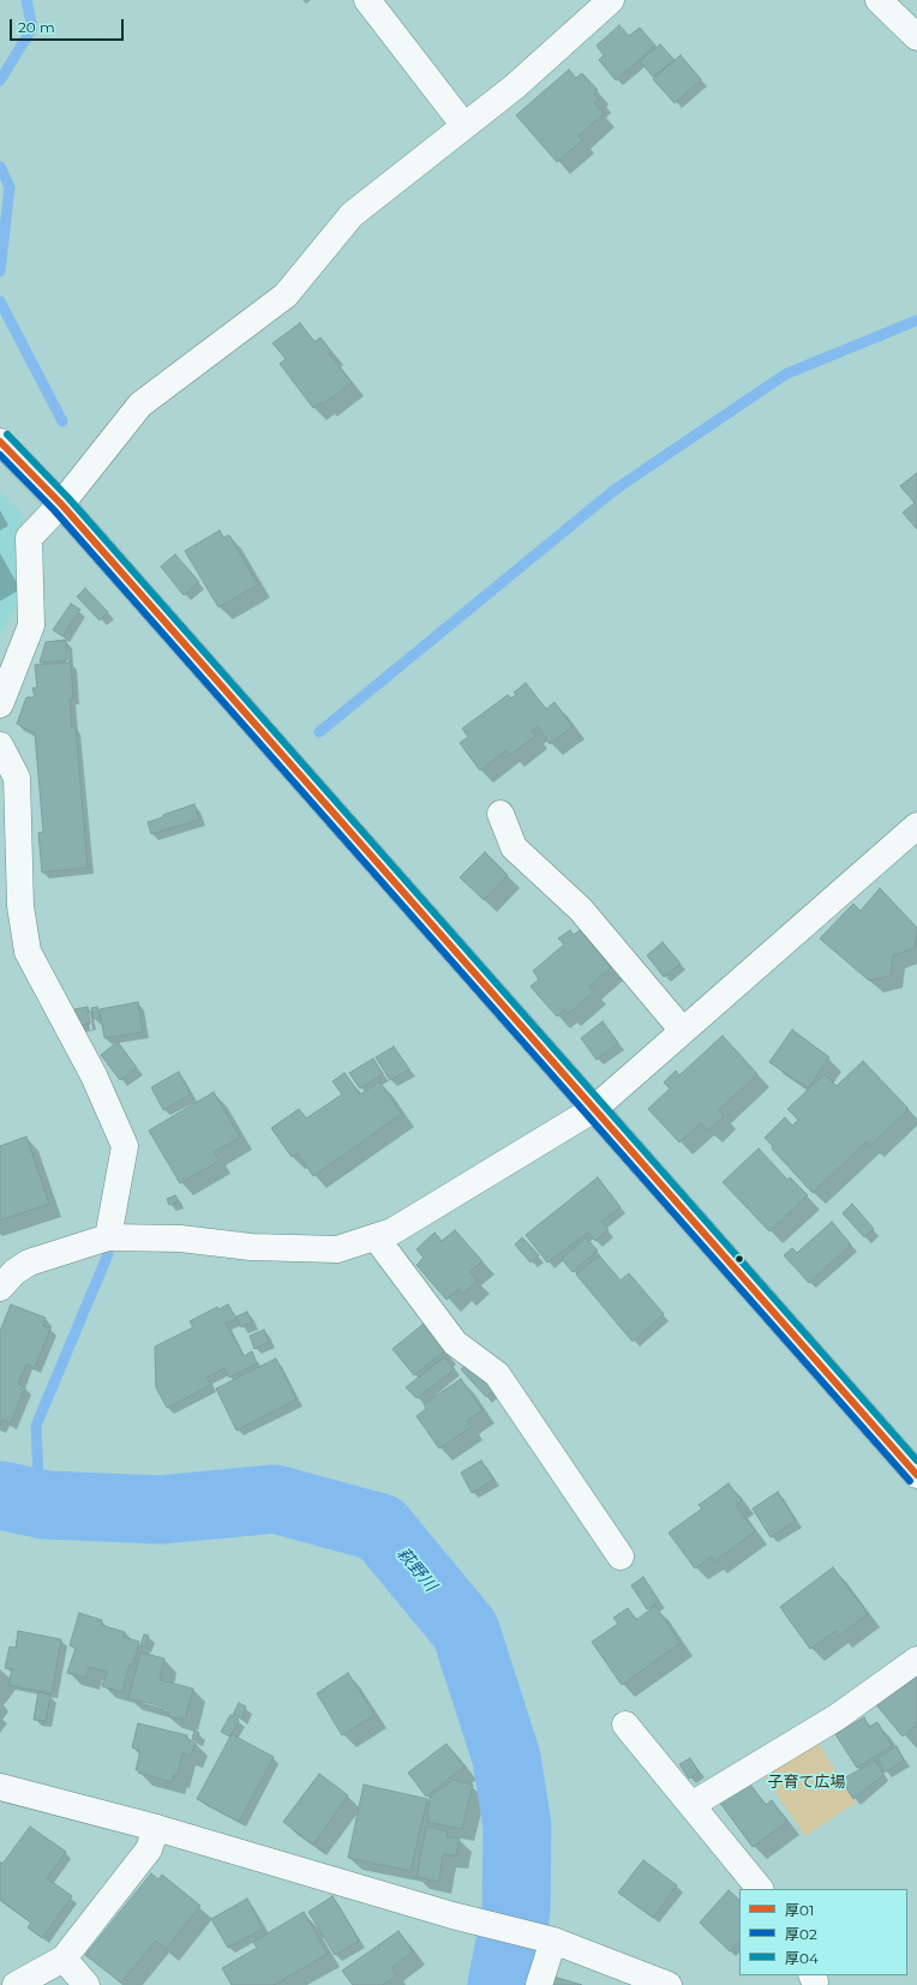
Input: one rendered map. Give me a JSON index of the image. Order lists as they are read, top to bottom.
{
  "water": ["萩野川"],
  "parks": ["子育て広場"],
  "lines": ["transit line 厚04", "transit line 厚01", "transit line 厚02"],
  "legend": ["厚01", "厚02", "厚04"],
  "scale_bar": "20 m"
}
